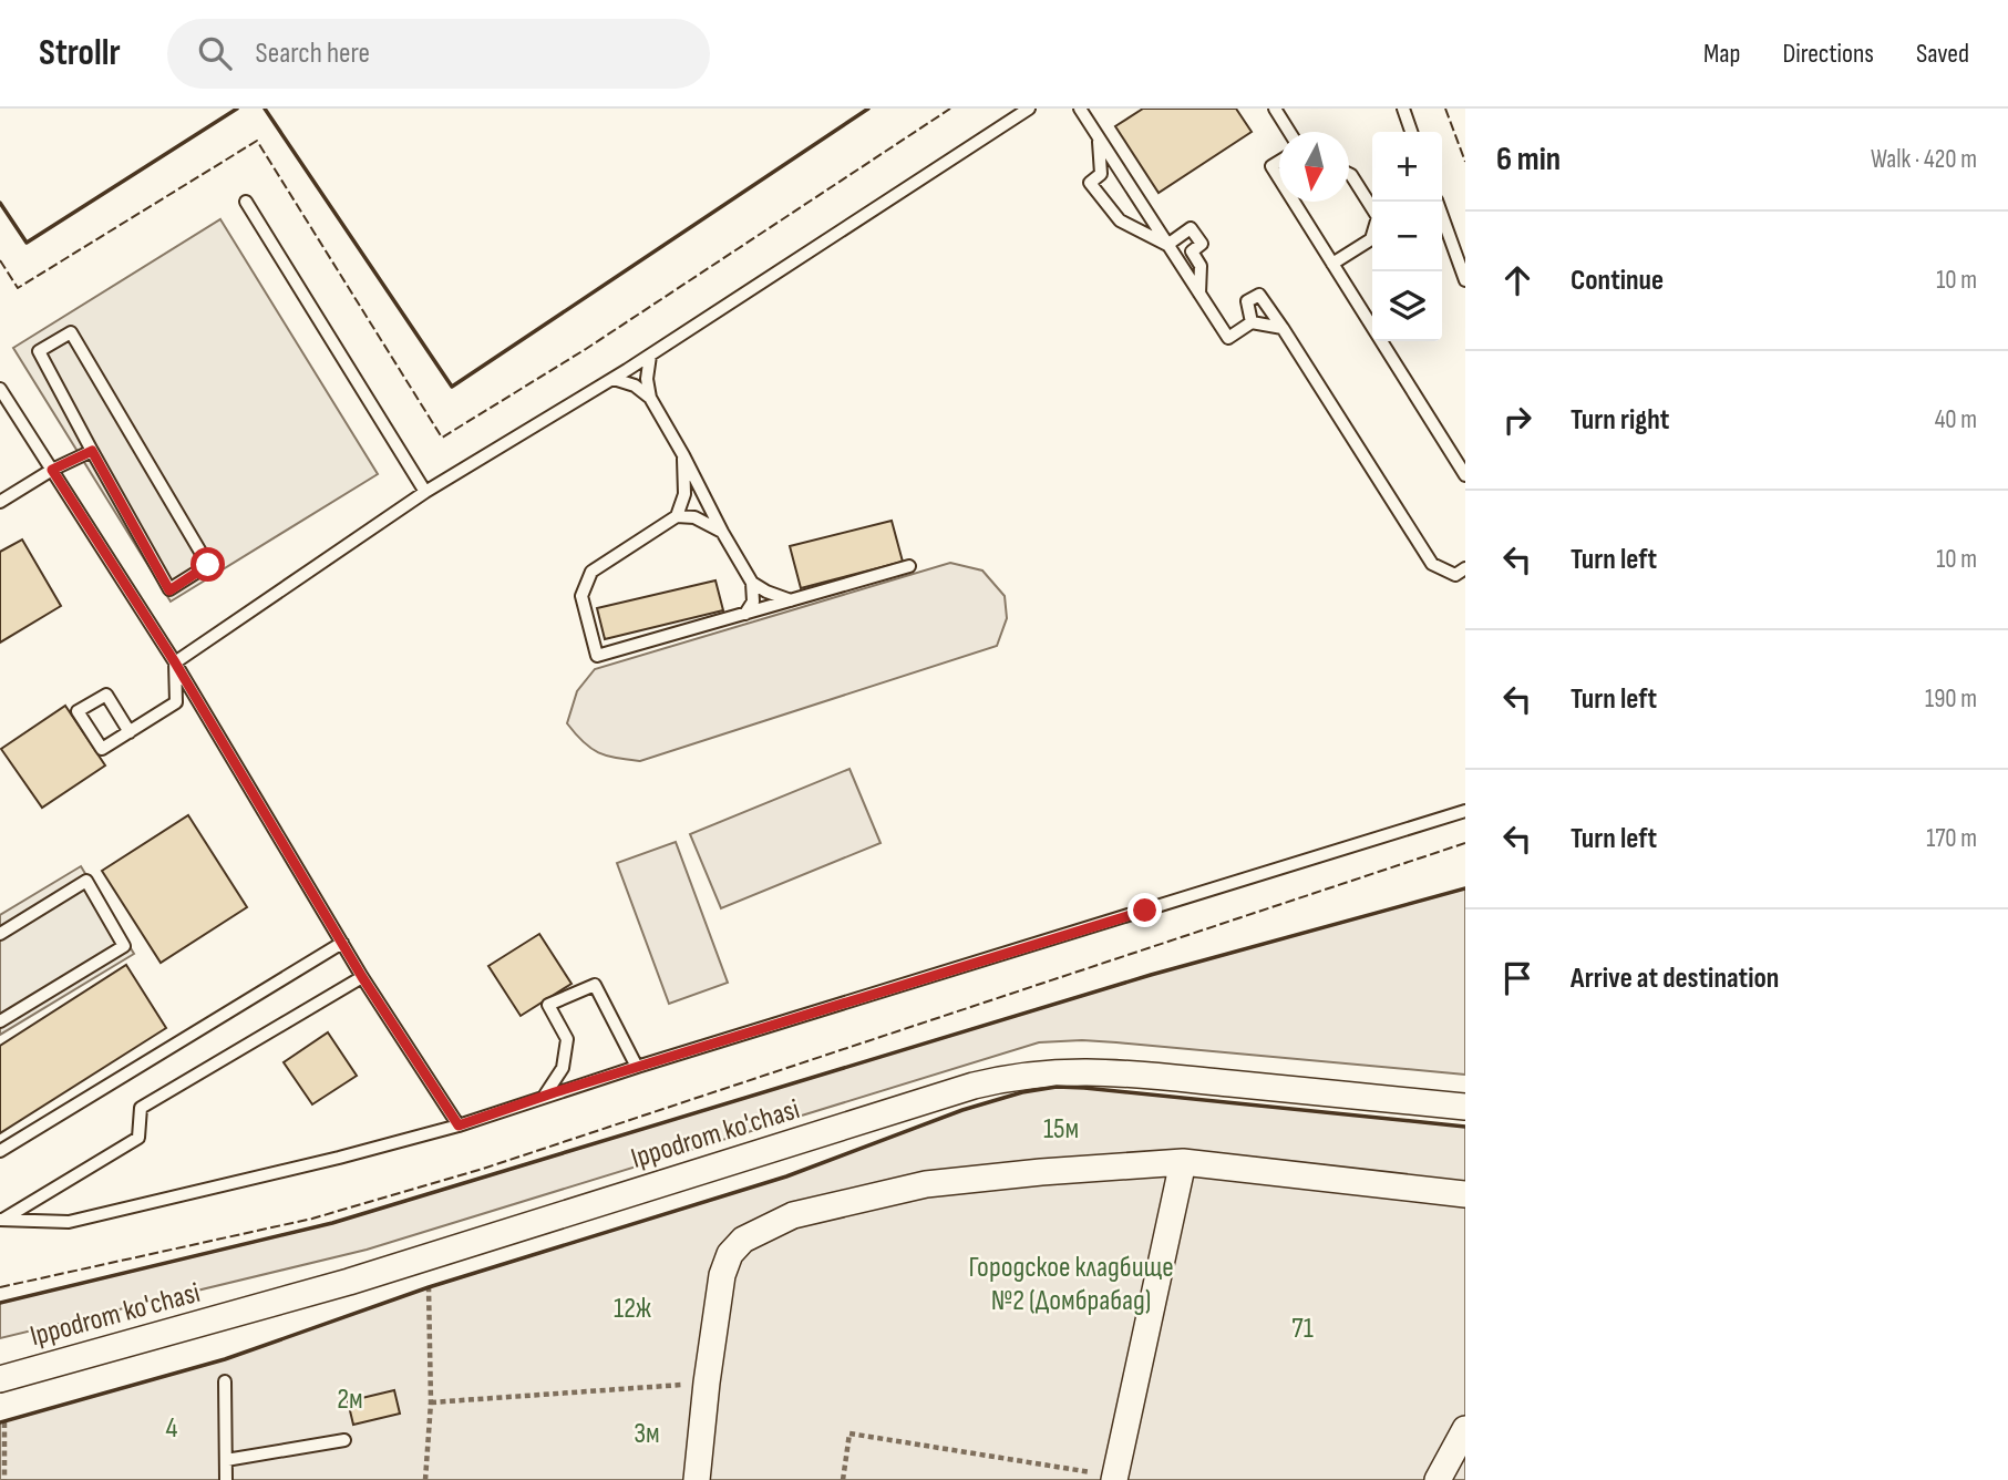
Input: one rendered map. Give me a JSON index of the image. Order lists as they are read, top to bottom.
{
  "streets": {
    "street": ["Ippodrom ko'chasi"]
  },
  "parks": [
    "15м",
    "Городское кладбище №2 (Домбрабад)",
    "12ж",
    "71",
    "2м",
    "4",
    "3м"
  ],
  "north": "bottom",
  "page": {
    "header": "Strollr",
    "search": "Search here",
    "nav": ["Map", "Directions", "Saved"],
    "heading": ["6 min", "Walk · 420 m"],
    "map_buttons": ["+", "−"],
    "list": [
      ["Continue", "10 m"],
      ["Turn right", "40 m"],
      ["Turn left", "10 m"],
      ["Turn left", "190 m"],
      ["Turn left", "170 m"],
      "Arrive at destination"
    ]
  }
}
